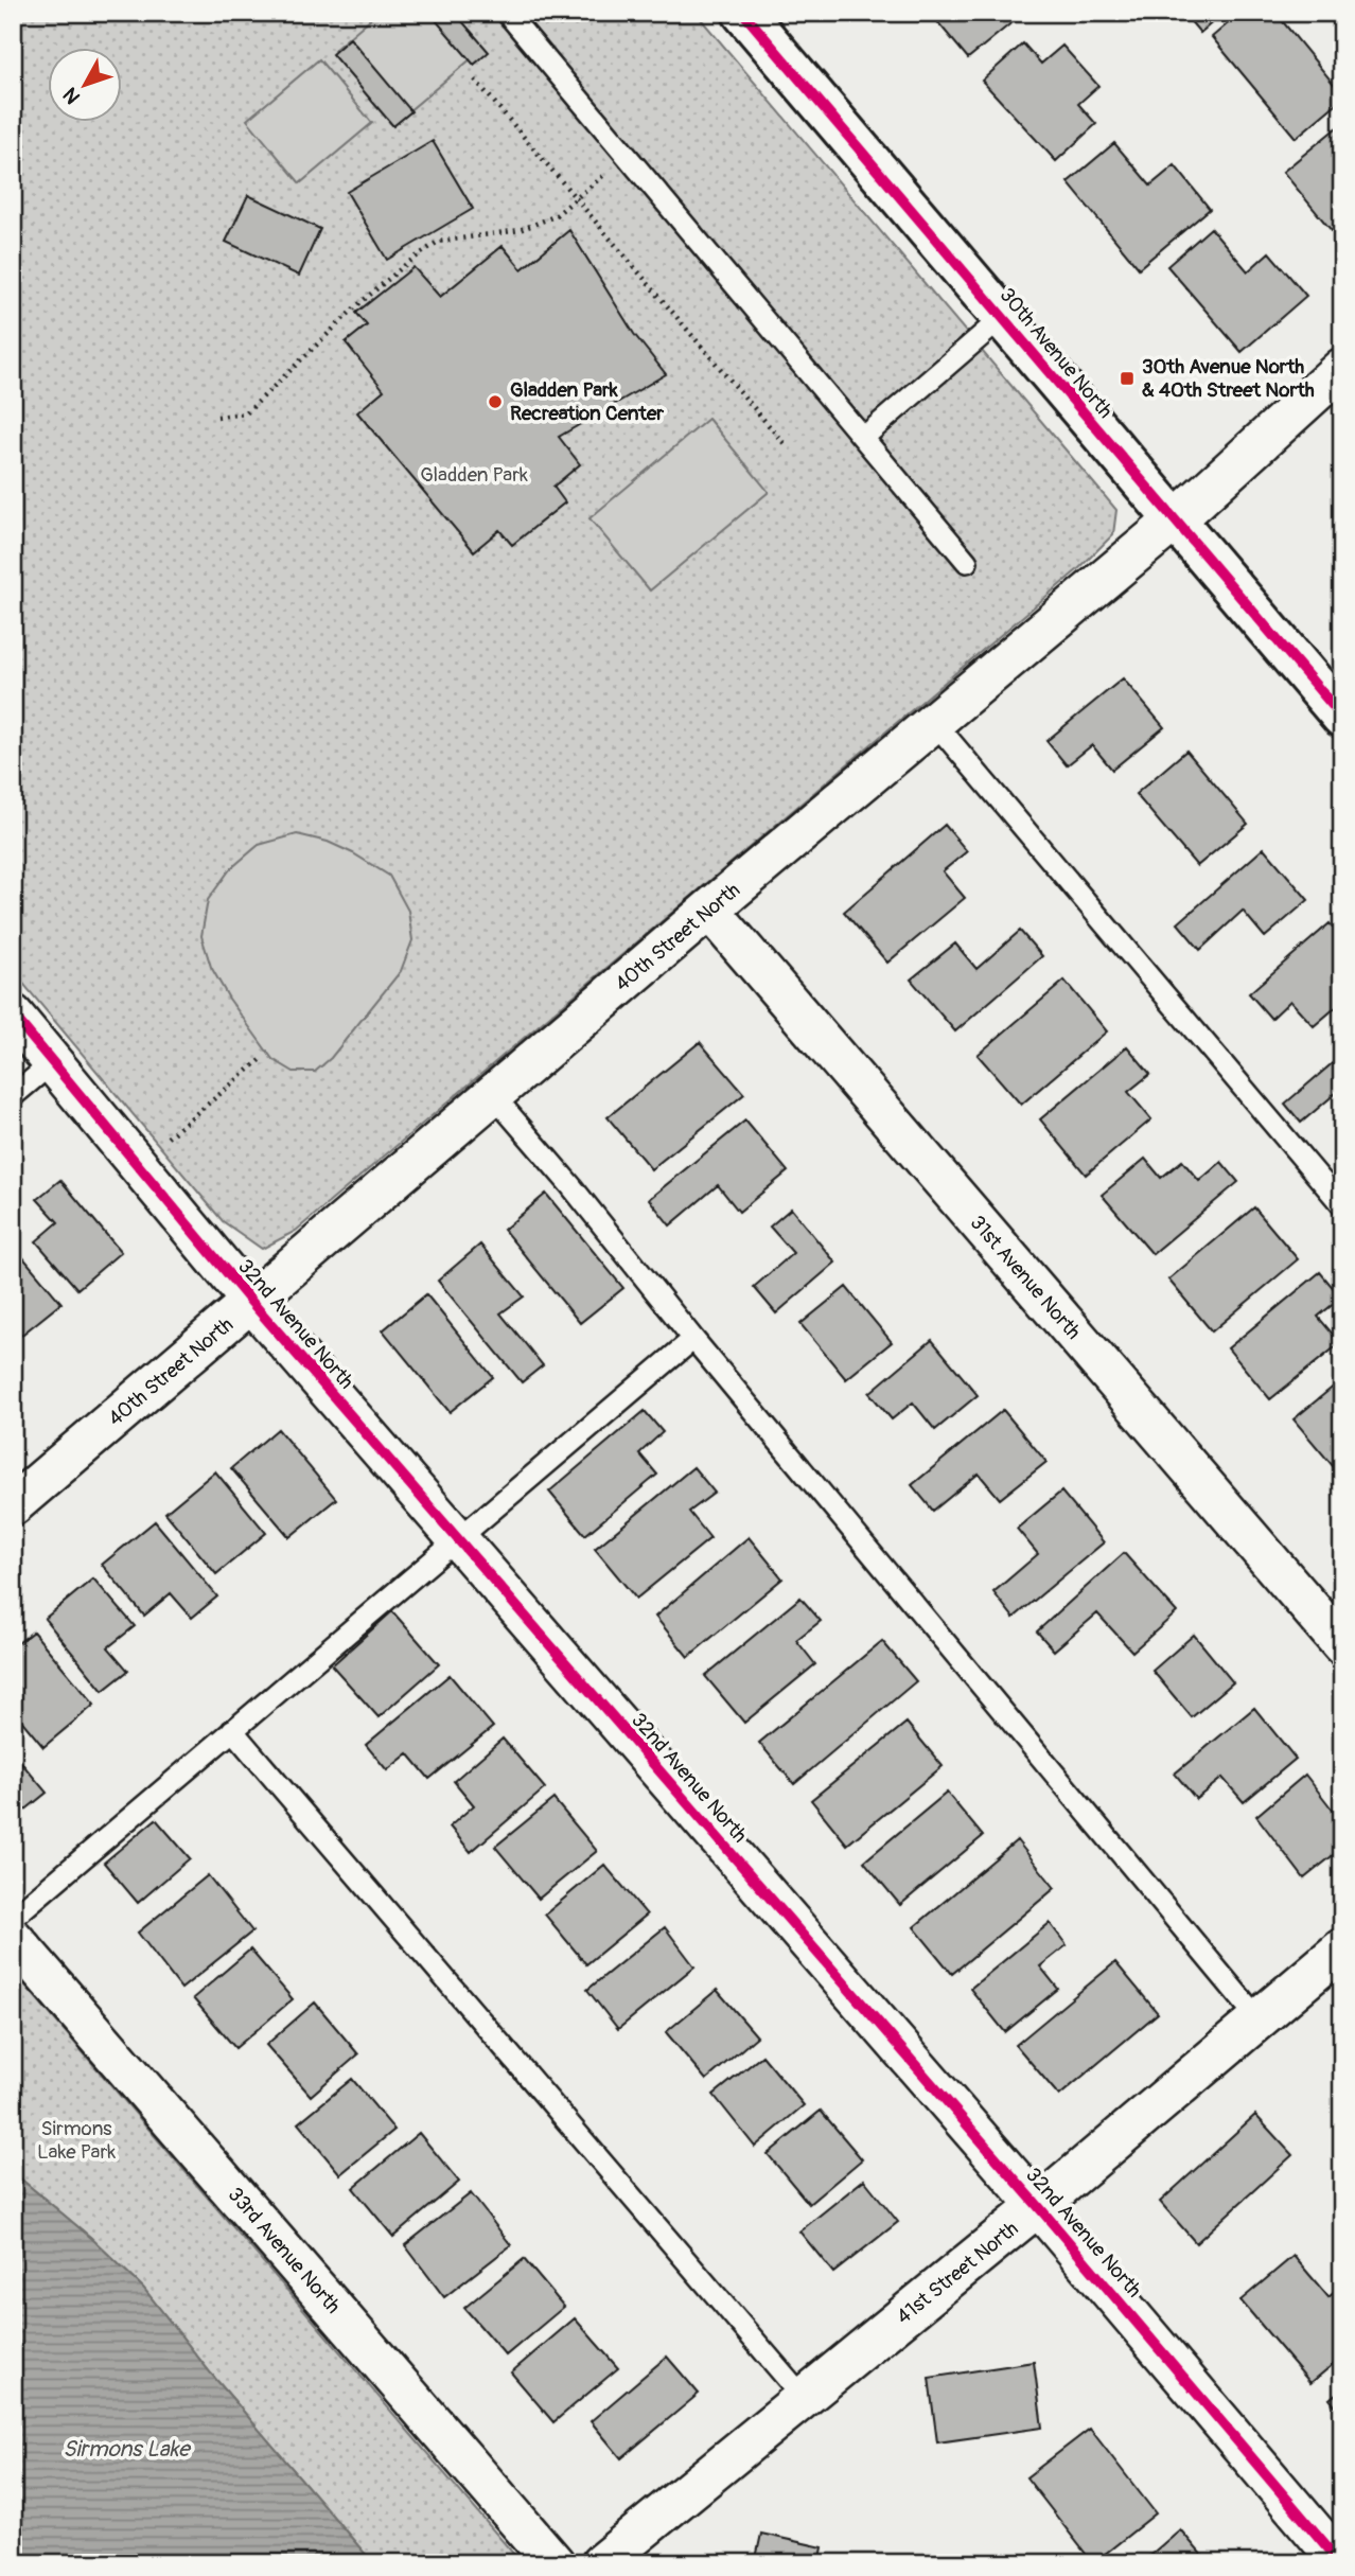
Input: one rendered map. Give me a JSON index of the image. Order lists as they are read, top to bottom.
{
  "streets": {
    "street": [
      "30th Avenue North",
      "40th Street North",
      "31st Avenue North",
      "32nd Avenue North",
      "33rd Avenue North",
      "41st Street North"
    ]
  },
  "crossings": [
    ["30th Avenue North", "40th Street North"],
    ["40th Street North", "31st Avenue North"],
    ["40th Street North", "32nd Avenue North"],
    ["32nd Avenue North", "41st Street North"]
  ],
  "water": ["Sirmons Lake"],
  "parks": ["Gladden Park", "Sirmons Lake Park"],
  "places": {
    "transit": ["30th Avenue North & 40th Street North"],
    "other": ["Gladden Park Recreation Center"]
  },
  "north": "bottom left"
}
